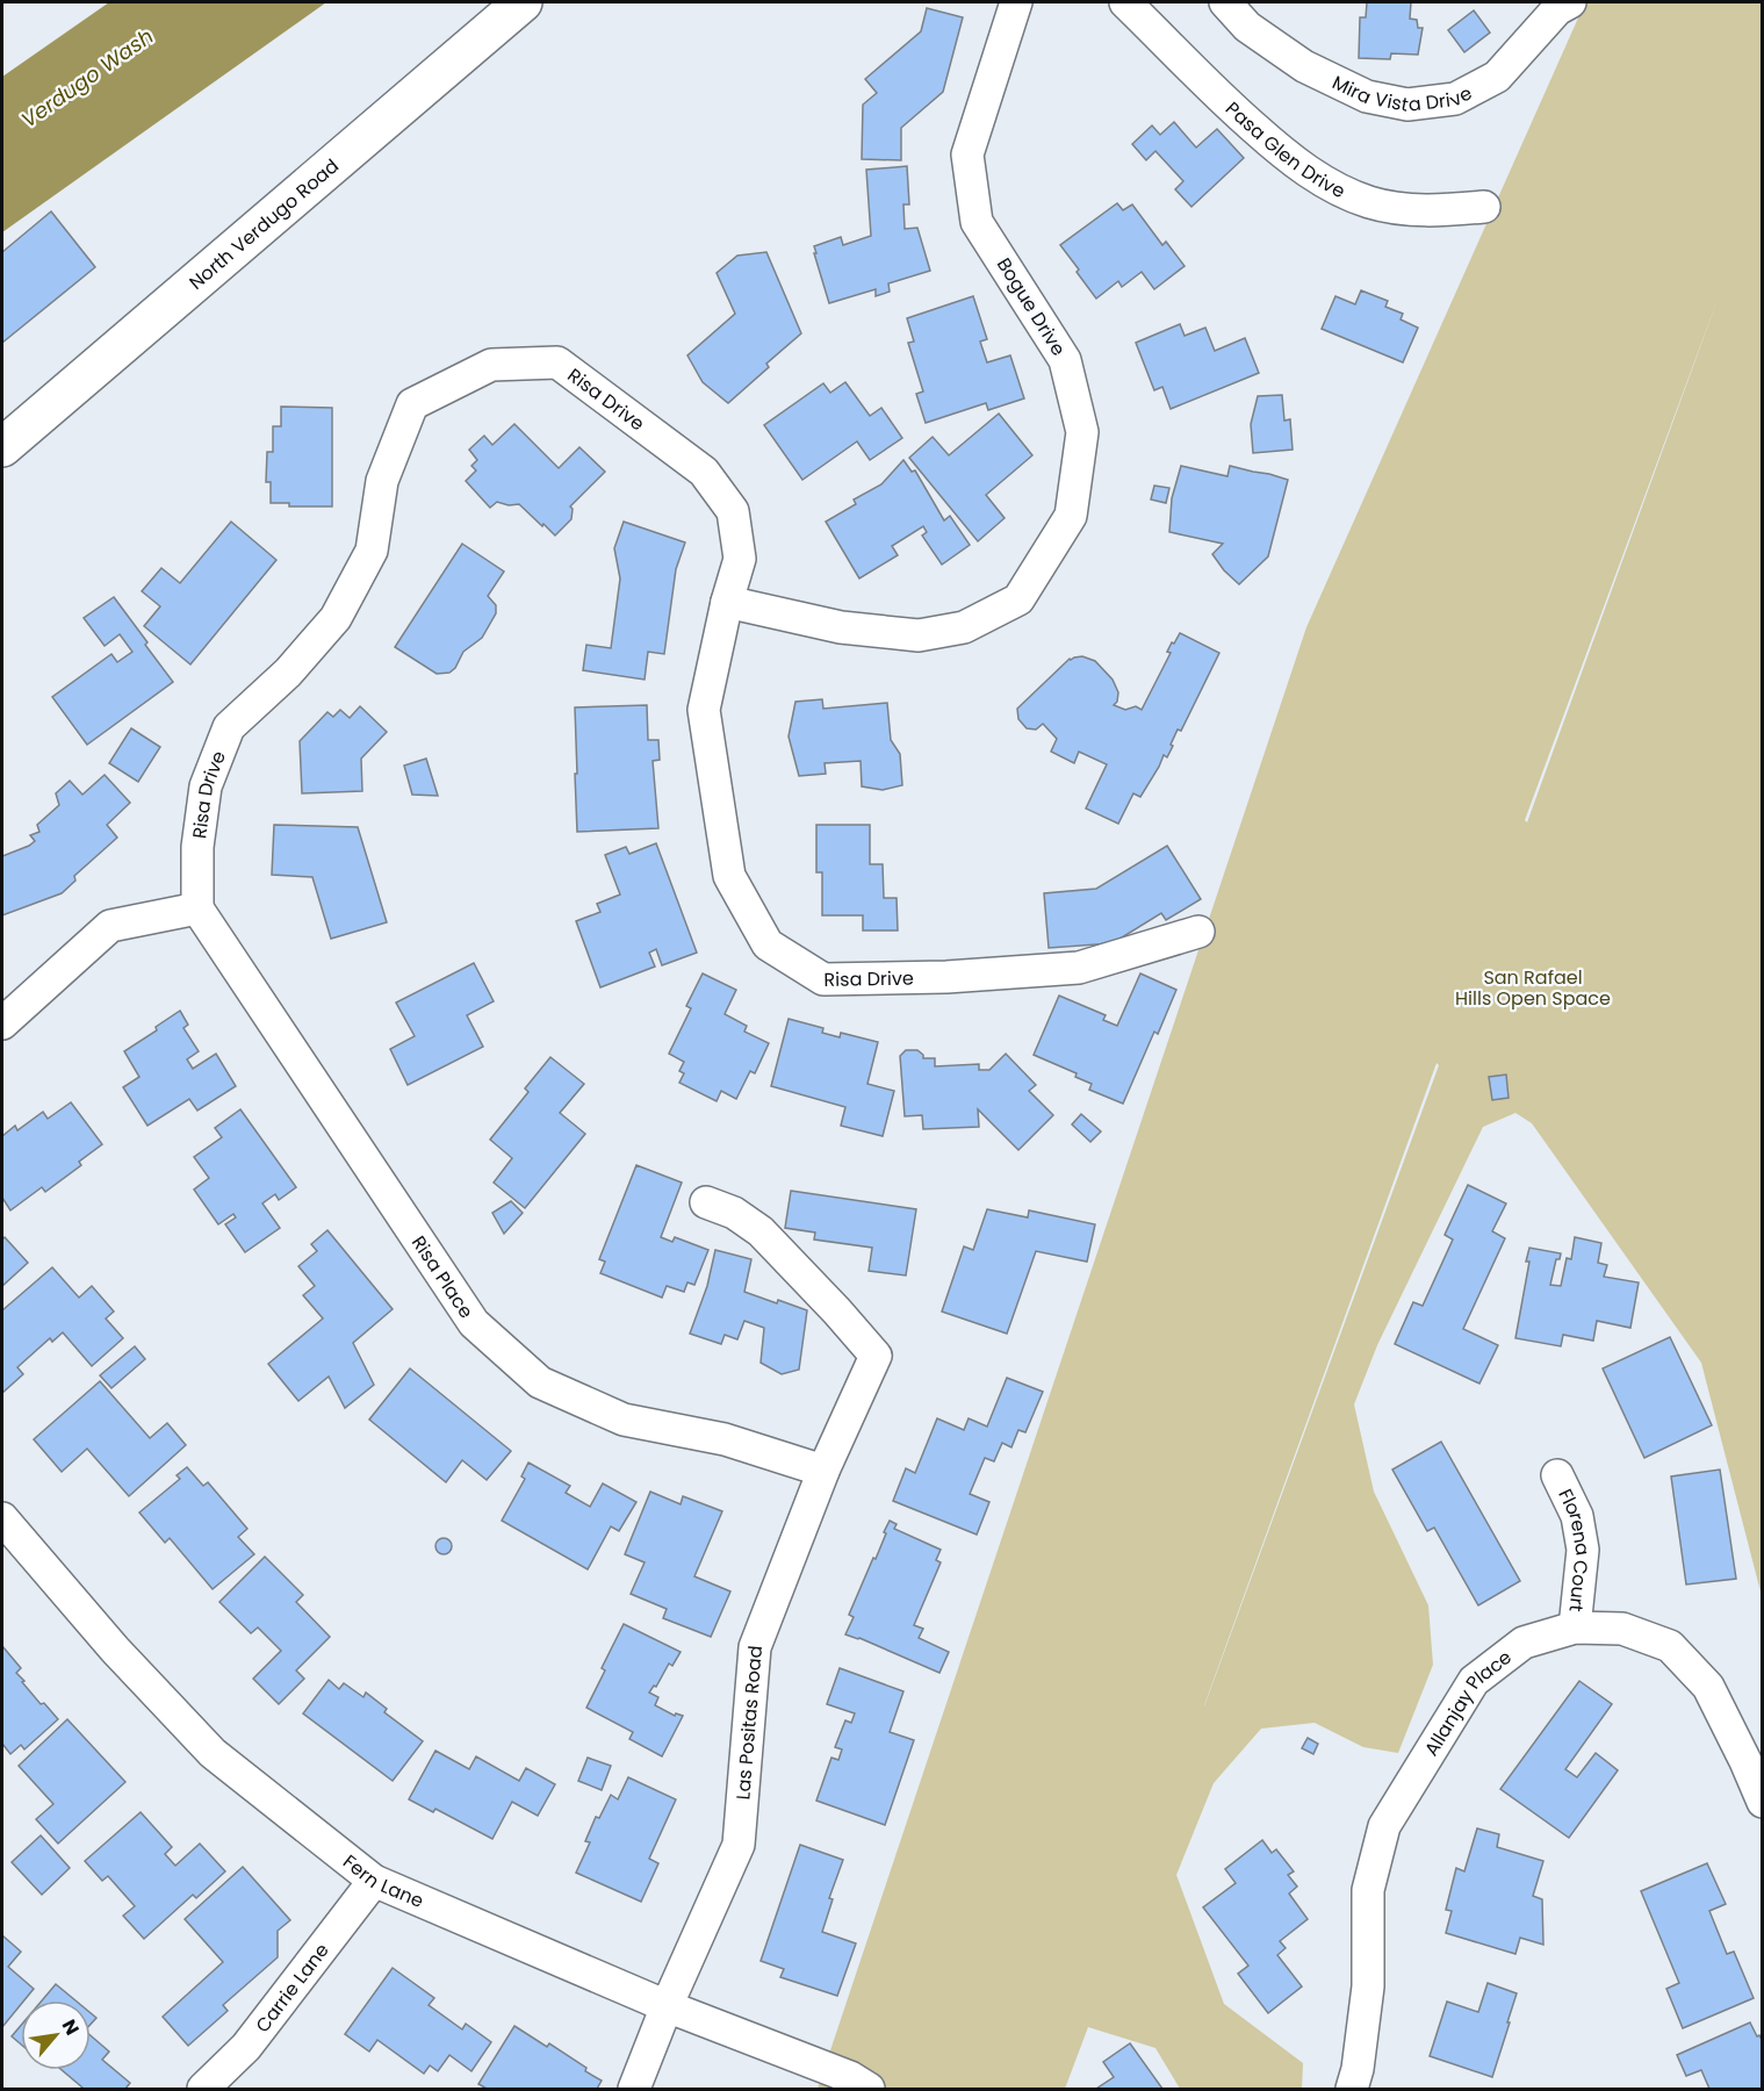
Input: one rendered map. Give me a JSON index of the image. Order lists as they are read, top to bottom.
{
  "streets": {
    "main road": ["North Verdugo Road"],
    "street": [
      "Mira Vista Drive",
      "Pasa Glen Drive",
      "Bogue Drive",
      "Risa Drive",
      "Risa Place",
      "Florena Court",
      "Allanjay Place",
      "Las Positas Road",
      "Fern Lane",
      "Carrie Lane"
    ]
  },
  "crossings": [
    ["Bogue Drive", "Risa Drive"],
    ["Risa Drive", "Risa Place"],
    ["Risa Place", "Las Positas Road"],
    ["Florena Court", "Allanjay Place"],
    ["Las Positas Road", "Fern Lane"],
    ["Fern Lane", "Carrie Lane"]
  ],
  "water": ["Verdugo Wash"],
  "parks": ["San Rafael Hills Open Space"],
  "north": "top right"
}
